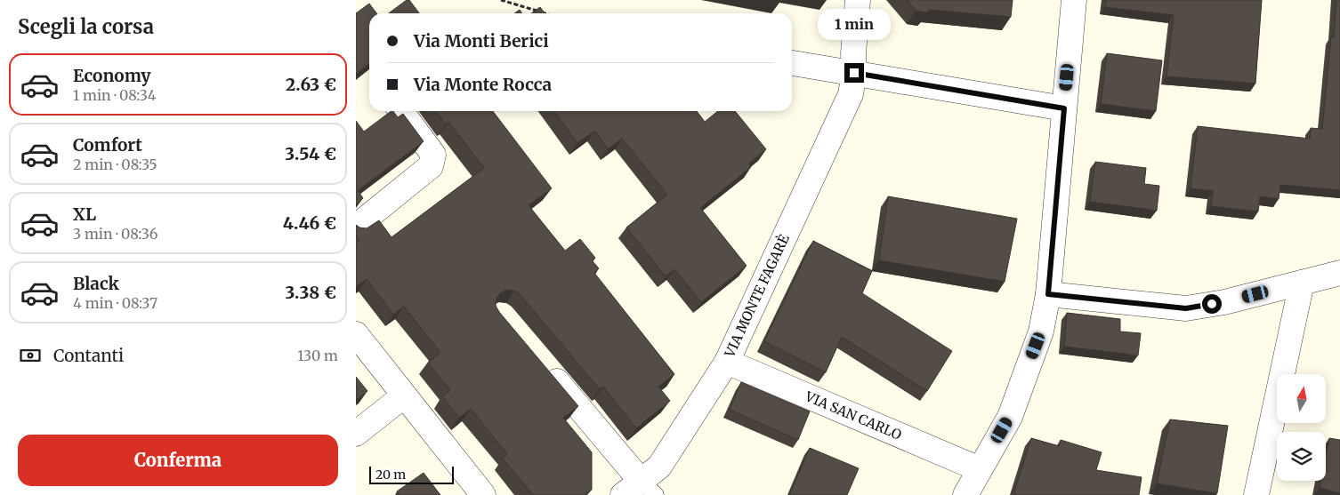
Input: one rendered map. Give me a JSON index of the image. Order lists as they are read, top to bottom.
{
  "streets": {
    "street": ["VIA MONTE FAGARÈ", "VIA SAN CARLO"]
  },
  "crossings": [
    ["VIA MONTE FAGARÈ", "VIA SAN CARLO"]
  ],
  "scale_bar": "20 m",
  "north": "top",
  "page": {
    "heading": "Scegli la corsa",
    "bubble": "1 min",
    "banner": ["Via Monti Berici", "Via Monte Rocca"],
    "list": [
      {
        "name": "Economy",
        "note": "1 min · 08:34",
        "value": "2.63 €"
      },
      {
        "name": "Comfort",
        "note": "2 min · 08:35",
        "value": "3.54 €"
      },
      {
        "name": "XL",
        "note": "3 min · 08:36",
        "value": "4.46 €"
      },
      {
        "name": "Black",
        "note": "4 min · 08:37",
        "value": "3.38 €"
      }
    ],
    "pay": ["Contanti", "130 m"],
    "buttons": "Conferma",
    "scale": "20 m"
  }
}
